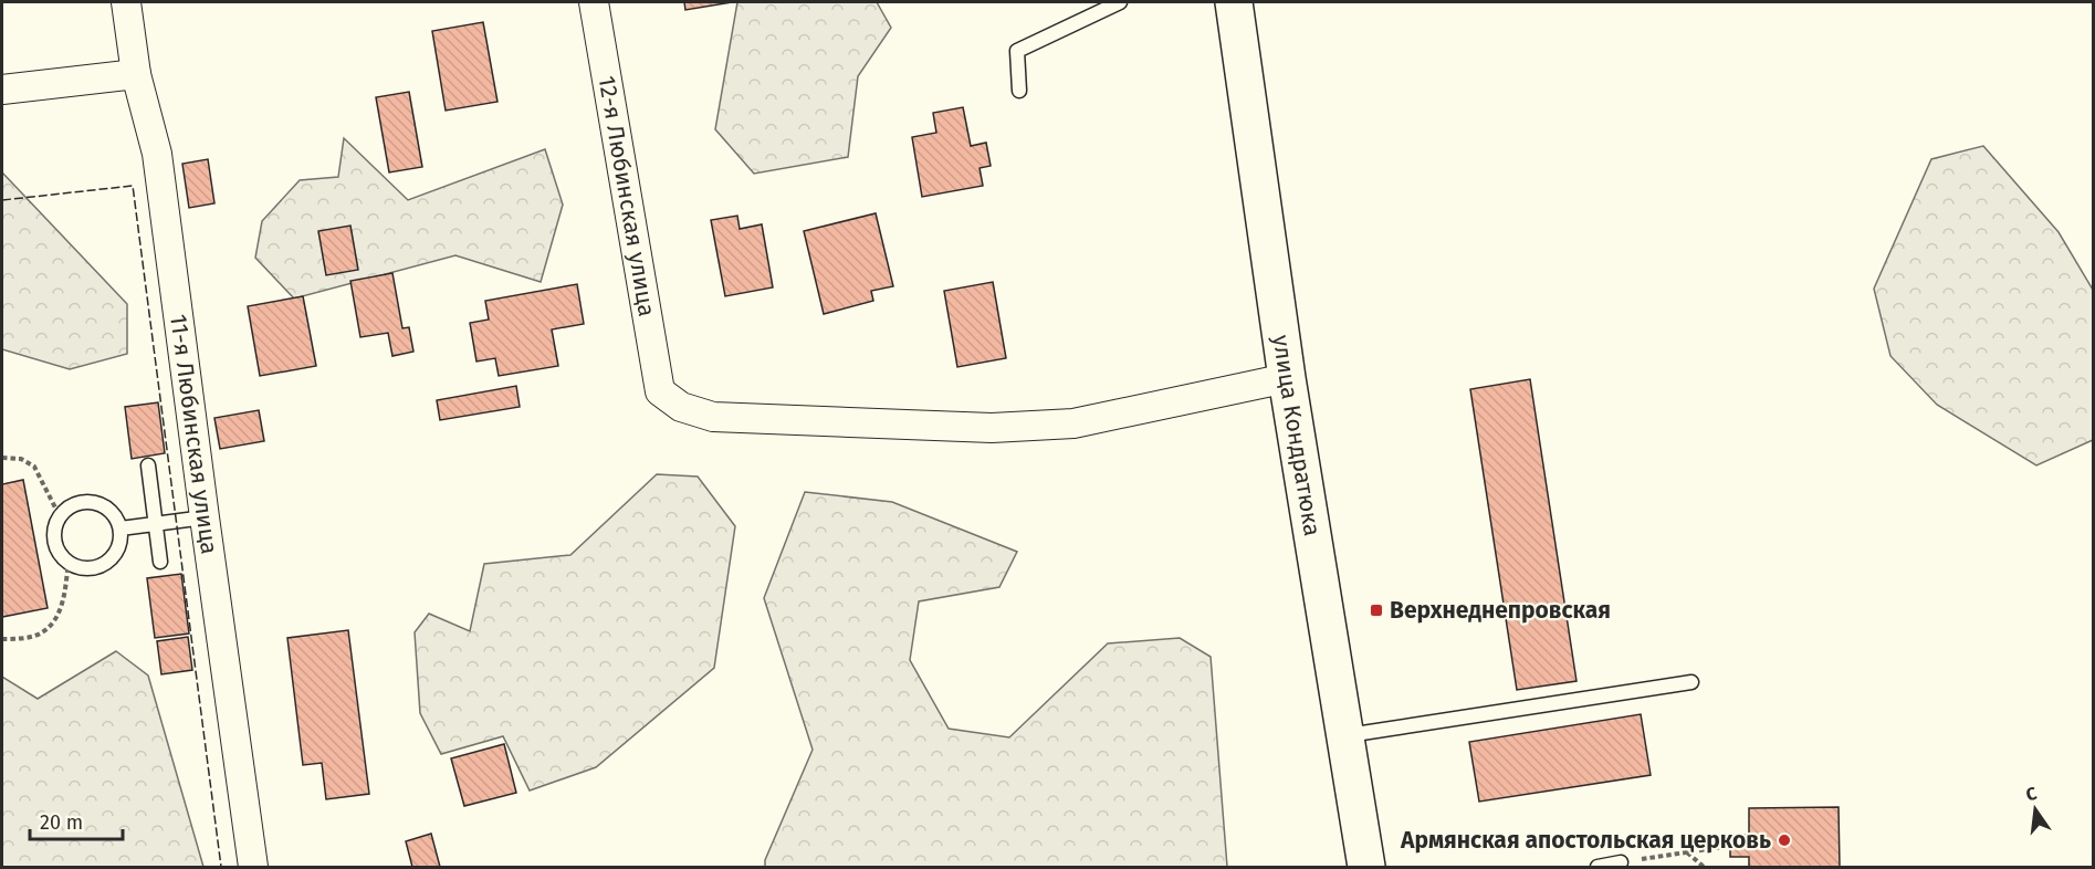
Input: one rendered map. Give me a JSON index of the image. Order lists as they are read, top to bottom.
{
  "streets": {
    "main road": ["улица Кондратюка"],
    "street": ["12-я Любинская улица", "11-я Любинская улица"]
  },
  "crossings": [
    ["12-я Любинская улица", "улица Кондратюка"]
  ],
  "places": {
    "transit": ["Верхнеднепровская"],
    "other": ["Армянская апостольская церковь"]
  },
  "scale_bar": "20 m",
  "north": "top"
}
